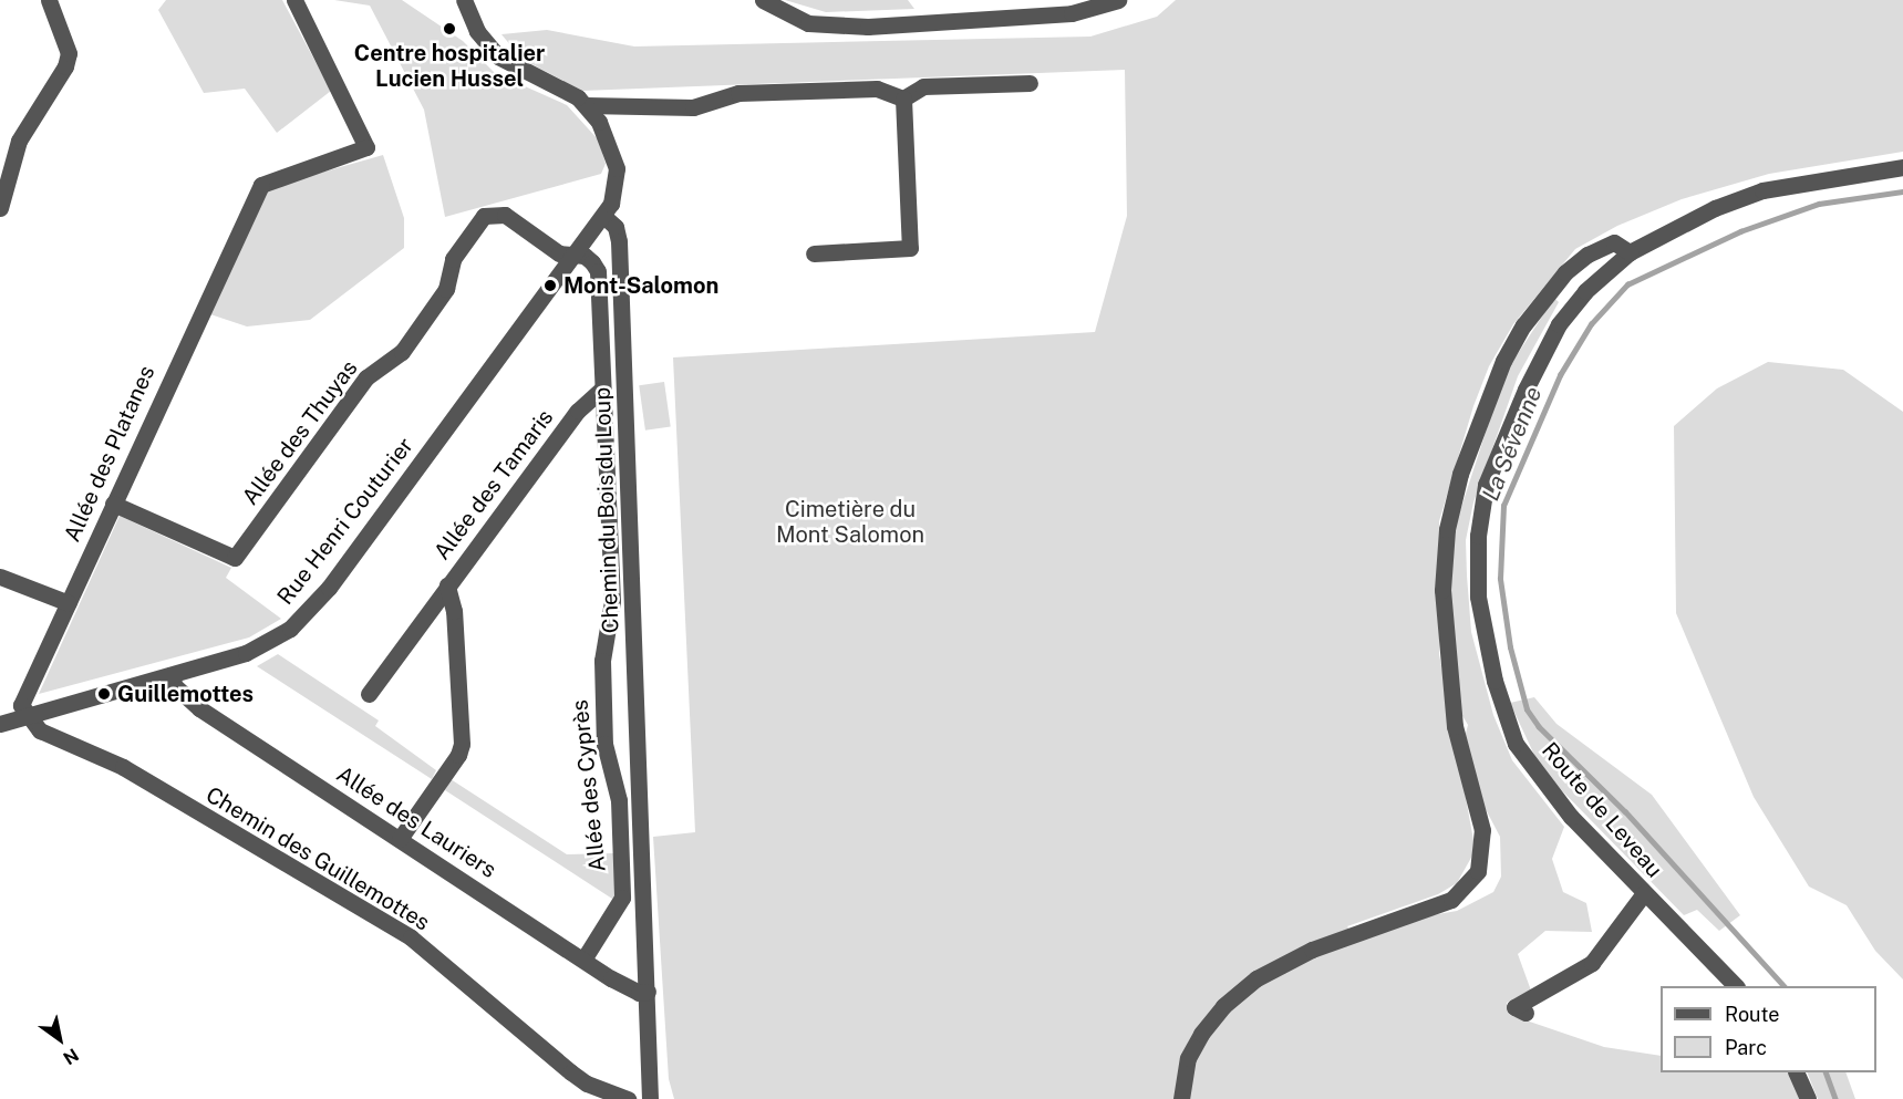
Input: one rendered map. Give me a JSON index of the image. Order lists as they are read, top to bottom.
{
  "streets": {
    "street": [
      "Allée des Thuyas",
      "Allée des Platanes",
      "Allée des Tamaris",
      "Chemin du Bois du Loup",
      "Rue Henri Couturier",
      "Allée des Cyprès",
      "Route de Leveau",
      "Allée des Lauriers",
      "Chemin des Guillemottes"
    ]
  },
  "crossings": [
    ["Allée des Thuyas", "Allée des Platanes"],
    ["Allée des Thuyas", "Rue Henri Couturier"],
    ["Allée des Thuyas", "Allée des Cyprès"],
    ["Allée des Platanes", "Rue Henri Couturier"],
    ["Allée des Platanes", "Chemin des Guillemottes"],
    ["Allée des Tamaris", "Allée des Cyprès"],
    ["Allée des Tamaris", "Allée des Lauriers"],
    ["Chemin du Bois du Loup", "Rue Henri Couturier"],
    ["Chemin du Bois du Loup", "Allée des Lauriers"],
    ["Rue Henri Couturier", "Allée des Cyprès"],
    ["Rue Henri Couturier", "Allée des Lauriers"],
    ["Rue Henri Couturier", "Chemin des Guillemottes"],
    ["Allée des Cyprès", "Allée des Lauriers"]
  ],
  "water": ["La Sévenne"],
  "parks": ["Cimetière du Mont Salomon"],
  "places": ["Centre hospitalier Lucien Hussel", "Mont-Salomon", "Guillemottes"],
  "legend": ["Route", "Parc"],
  "north": "bottom right"
}
